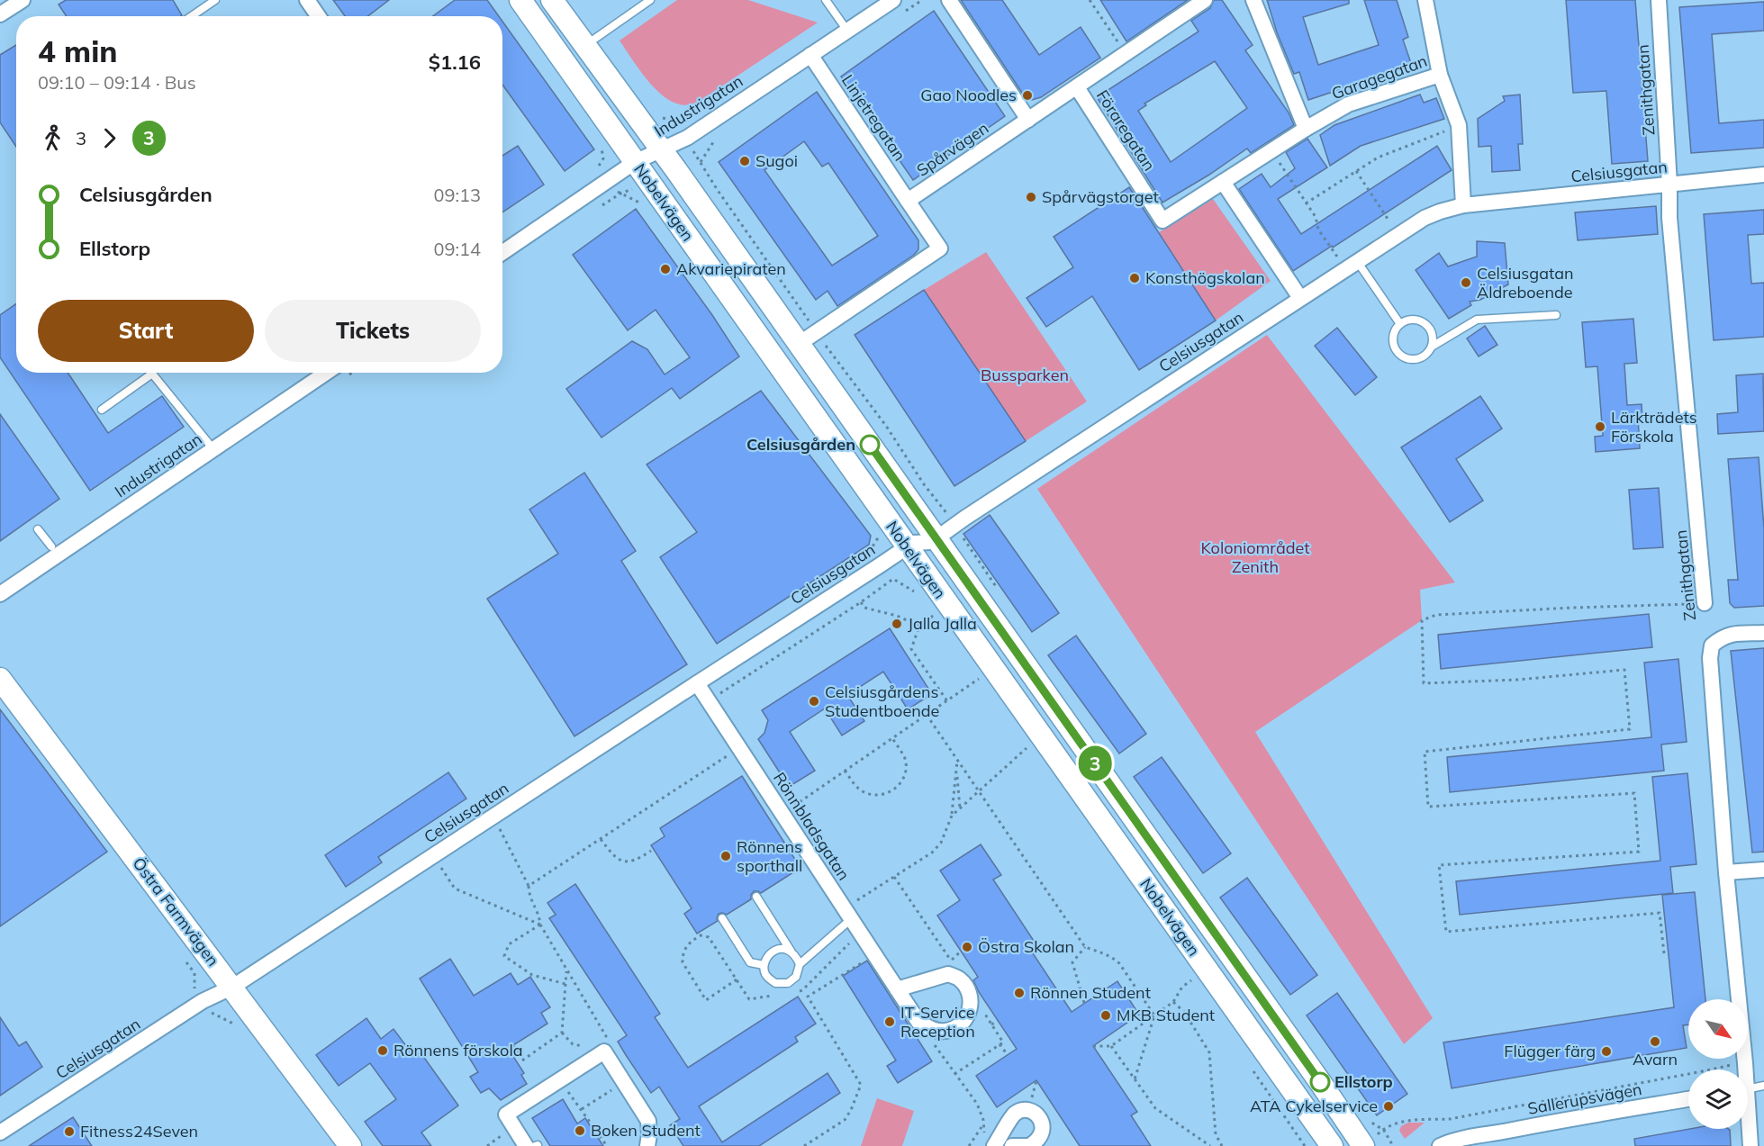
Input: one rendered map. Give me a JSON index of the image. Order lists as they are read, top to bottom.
{
  "streets": {
    "main road": ["Nobelvägen", "Östra Farmvägen"],
    "street": [
      "Garagegatan",
      "Zenithgatan",
      "Industrigatan",
      "Linjetregatan",
      "Föraregatan",
      "Spårvägen",
      "Celsiusgatan",
      "Rönnbladsgatan",
      "Sallerupsvägen"
    ]
  },
  "crossings": [
    ["Garagegatan", "Föraregatan"],
    ["Garagegatan", "Celsiusgatan"],
    ["Zenithgatan", "Celsiusgatan"],
    ["Industrigatan", "Linjetregatan"],
    ["Industrigatan", "Nobelvägen"],
    ["Linjetregatan", "Spårvägen"],
    ["Föraregatan", "Spårvägen"],
    ["Celsiusgatan", "Nobelvägen"],
    ["Celsiusgatan", "Rönnbladsgatan"],
    ["Celsiusgatan", "Östra Farmvägen"]
  ],
  "parks": ["Bussparken", "Koloniområdet Zenith"],
  "places": [
    "Gao Noodles",
    "Sugoi",
    "Spårvägstorget",
    "Akvariepiraten",
    "Konsthögskolan",
    "Celsiusgatan Äldreboende",
    "Lärkträdets Förskola",
    "Celsiusgården",
    "Jalla Jalla",
    "Celsiusgårdens Studentboende",
    "Rönnens sporthall",
    "Östra Skolan",
    "Rönnen Student",
    "MKB Student",
    "IT-Service Reception",
    "Avarn",
    "Rönnens förskola",
    "Flügger färg",
    "Ellstorp",
    "ATA Cykelservice",
    "Boken Student",
    "Fitness24Seven"
  ],
  "lines": ["bus line 3"],
  "north": "bottom right",
  "page": {
    "on_map": "3",
    "heading": ["4 min", "09:10 – 09:14 · Bus", "$1.16"],
    "legs": ["3", "3"],
    "list": [
      {
        "name": "Celsiusgården",
        "value": "09:13"
      },
      {
        "name": "Ellstorp",
        "value": "09:14"
      }
    ],
    "buttons": ["Start", "Tickets"]
  }
}
